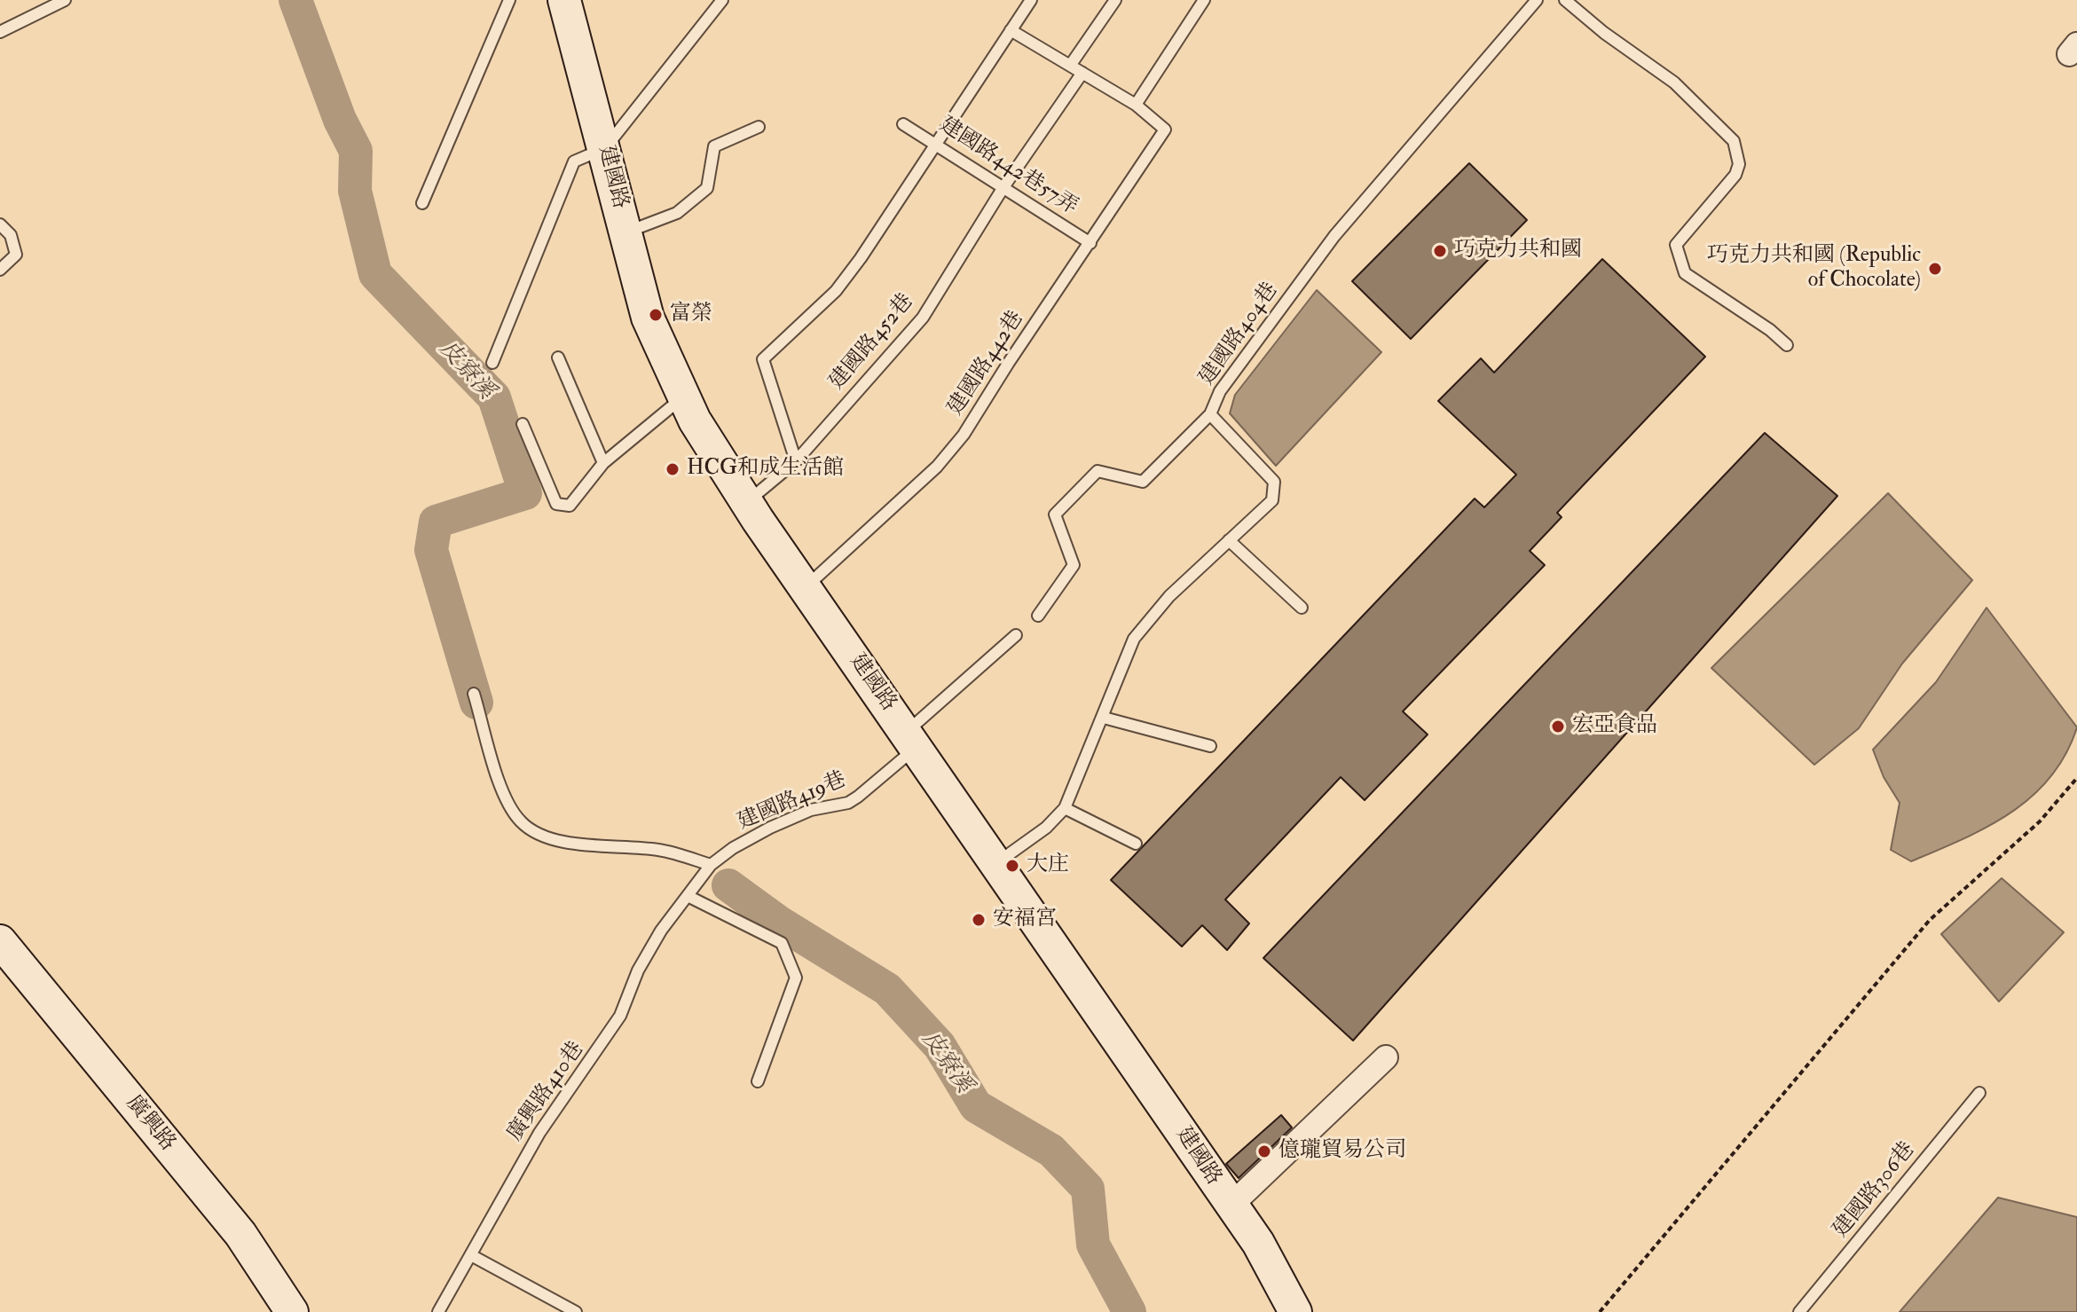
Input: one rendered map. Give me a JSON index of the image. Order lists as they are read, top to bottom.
{
  "streets": {
    "street": ["建國路", "廣興路"],
    "lane": [
      "建國路442巷57弄",
      "建國路404巷",
      "建國路452巷",
      "建國路442巷",
      "建國路419巷",
      "廣興路410巷",
      "建國路306巷"
    ]
  },
  "crossings": [
    ["建國路442巷57弄", "建國路452巷"],
    ["建國路442巷57弄", "建國路442巷"],
    ["建國路", "建國路404巷"],
    ["建國路", "建國路452巷"],
    ["建國路", "建國路442巷"],
    ["建國路", "建國路419巷"],
    ["建國路419巷", "廣興路410巷"]
  ],
  "water": ["皮寮溪"],
  "places": [
    "巧克力共和國",
    "巧克力共和國 (Republic of Chocolate)",
    "富榮",
    "HCG和成生活館",
    "宏亞食品",
    "大庄",
    "安福宮",
    "億瓏貿易公司"
  ]
}
